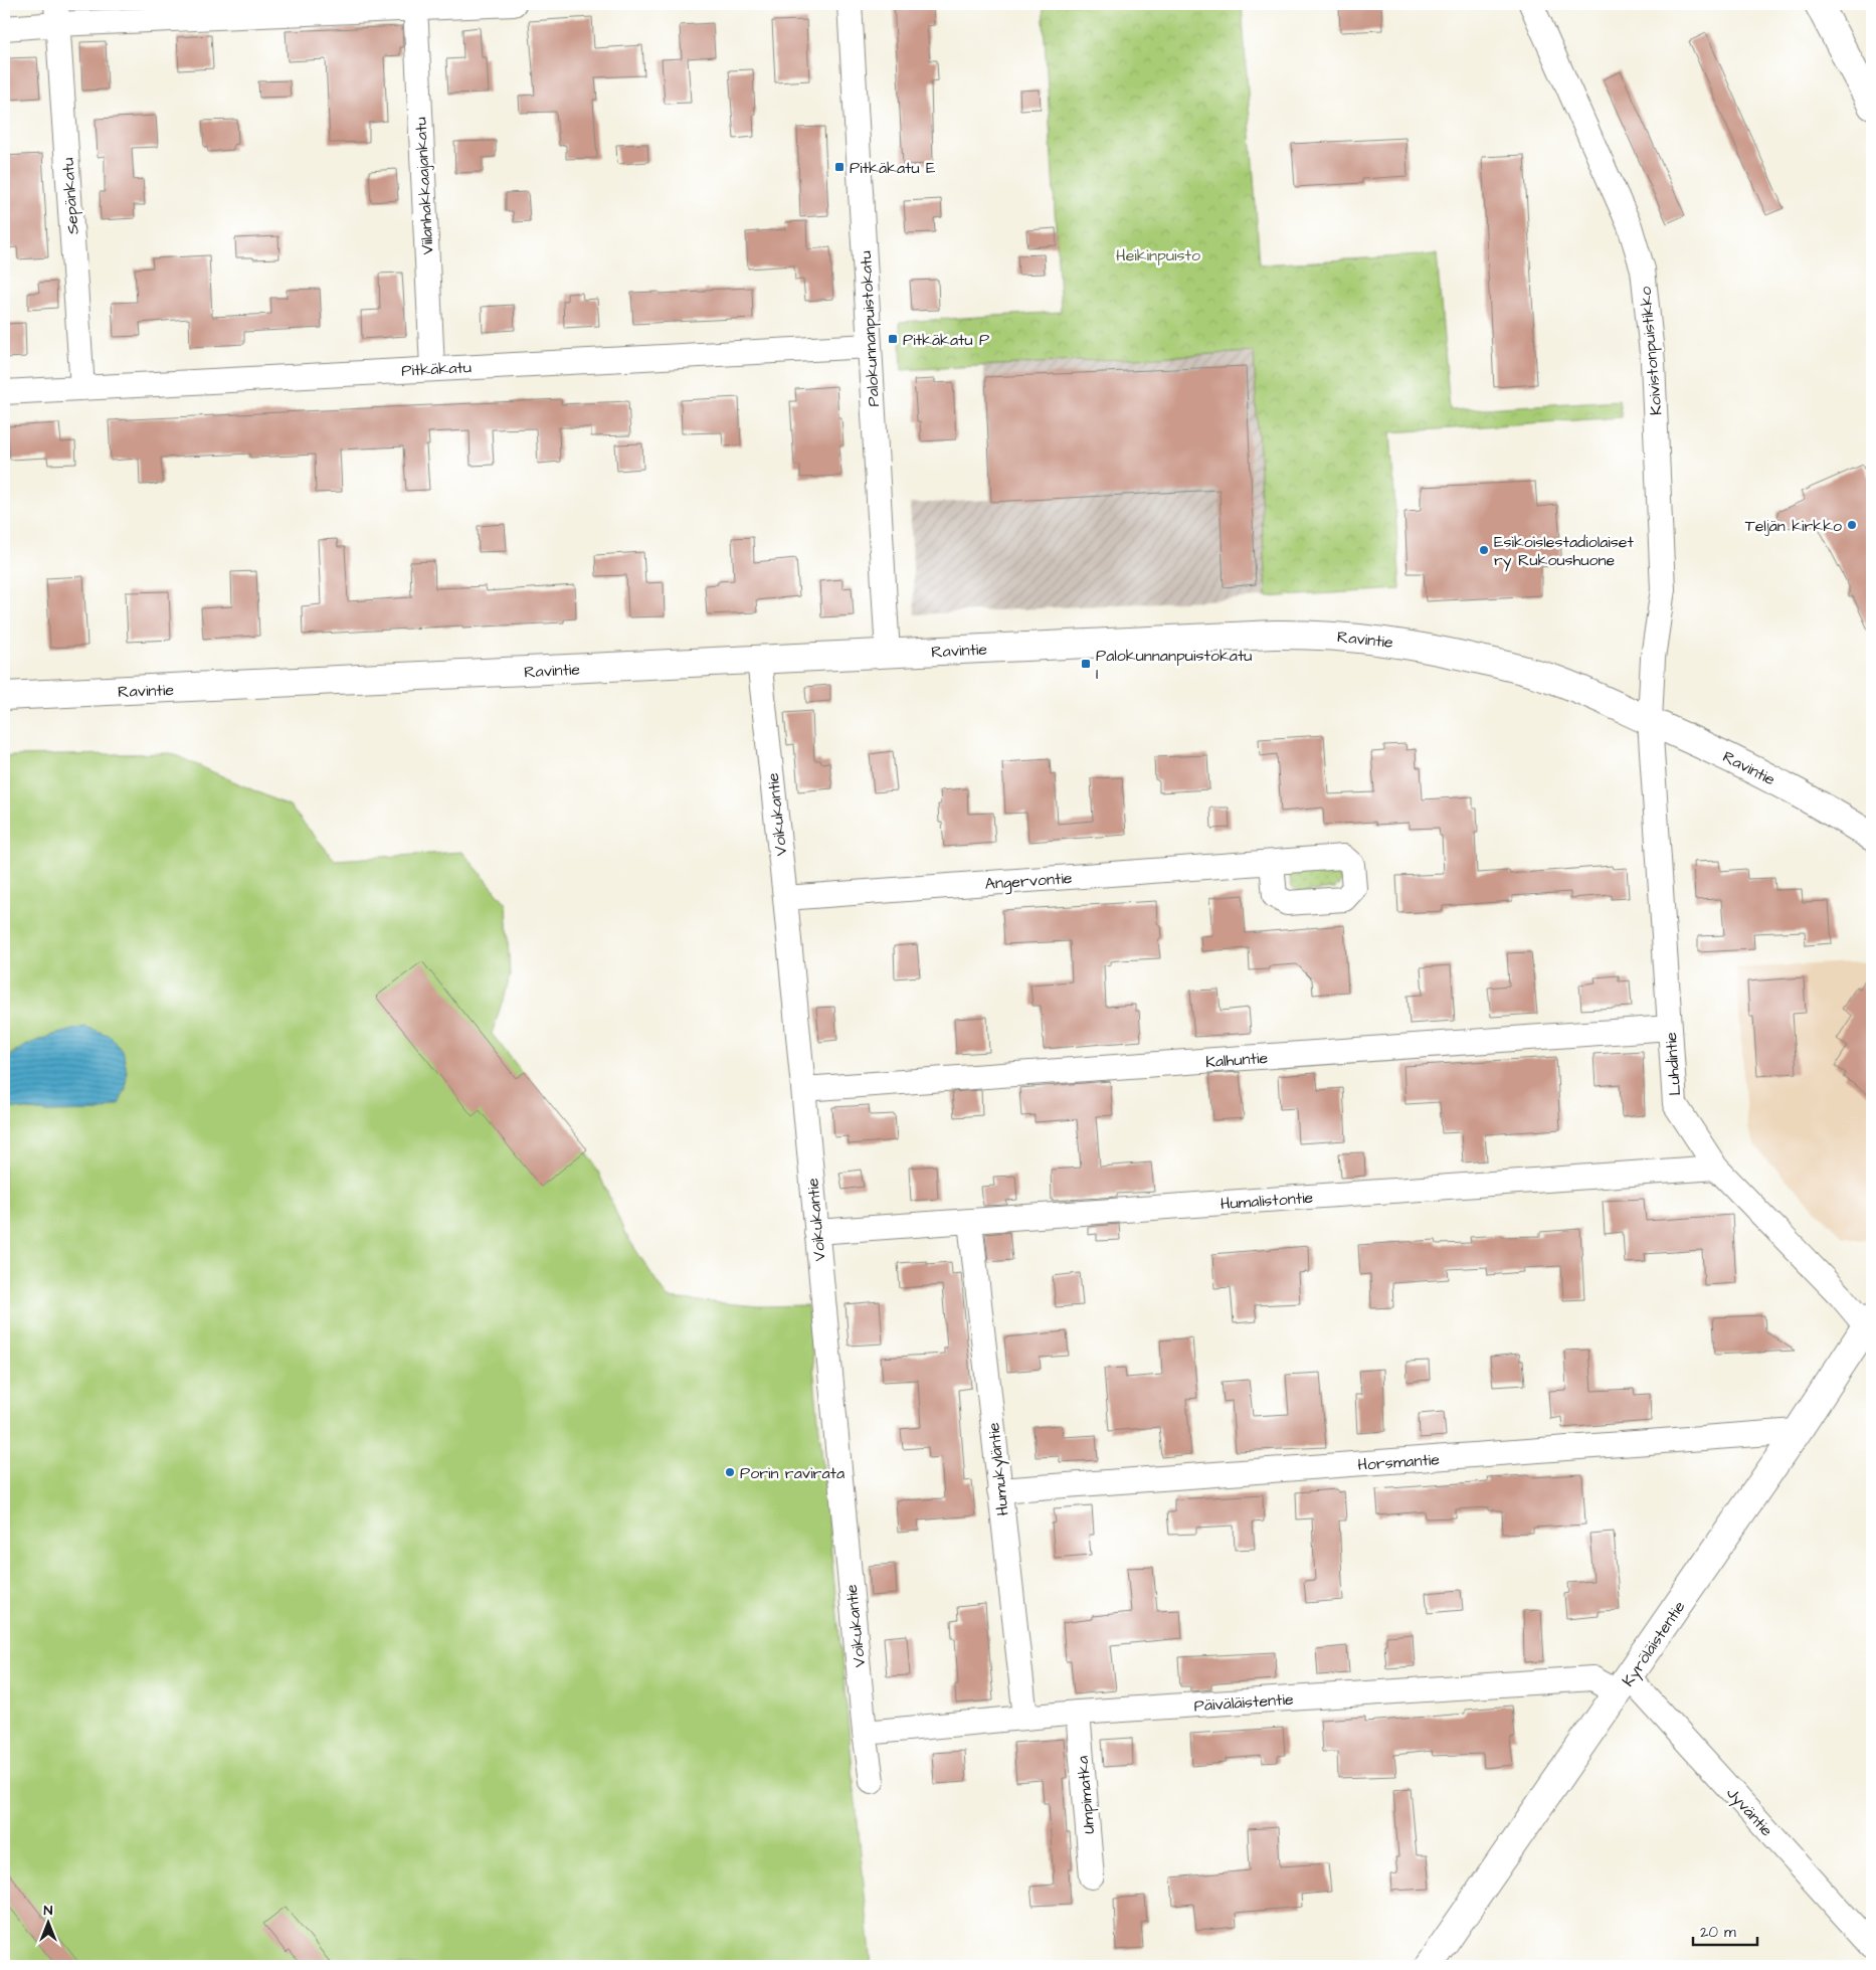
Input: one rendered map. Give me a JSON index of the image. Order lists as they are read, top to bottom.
{
  "streets": {
    "main road": ["Ravintie", "Kyröläistentie"],
    "street": [
      "Viilanhakkaajankatu",
      "Sepänkatu",
      "Palokunnanpuistokatu",
      "Koivistonpuistikko",
      "Pitkäkatu",
      "Voikukantie",
      "Angervontie",
      "Kalhuntie",
      "Luhdintie",
      "Humalistontie",
      "Horsmantie",
      "Humukyläntie",
      "Päiväläistentie",
      "Umpimatka",
      "Jyväntie"
    ]
  },
  "crossings": [
    ["Viilanhakkaajankatu", "Pitkäkatu"],
    ["Sepänkatu", "Pitkäkatu"],
    ["Palokunnanpuistokatu", "Pitkäkatu"],
    ["Palokunnanpuistokatu", "Ravintie"],
    ["Koivistonpuistikko", "Ravintie"],
    ["Koivistonpuistikko", "Luhdintie"],
    ["Ravintie", "Voikukantie"],
    ["Ravintie", "Luhdintie"],
    ["Voikukantie", "Angervontie"],
    ["Voikukantie", "Kalhuntie"],
    ["Voikukantie", "Humalistontie"],
    ["Voikukantie", "Päiväläistentie"],
    ["Kalhuntie", "Luhdintie"],
    ["Luhdintie", "Humalistontie"],
    ["Luhdintie", "Kyröläistentie"],
    ["Humalistontie", "Humukyläntie"],
    ["Horsmantie", "Humukyläntie"],
    ["Horsmantie", "Kyröläistentie"],
    ["Humukyläntie", "Päiväläistentie"],
    ["Kyröläistentie", "Päiväläistentie"],
    ["Kyröläistentie", "Jyväntie"],
    ["Päiväläistentie", "Umpimatka"],
    ["Päiväläistentie", "Jyväntie"]
  ],
  "parks": ["Heikinpuisto"],
  "places": {
    "transit": ["Pitkäkatu E", "Pitkäkatu P", "Palokunnanpuistokatu I"],
    "other": ["Teljän kirkko", "Esikoislestadiolaiset ry Rukoushuone", "Porin ravirata"]
  },
  "scale_bar": "20 m",
  "north": "top"
}
